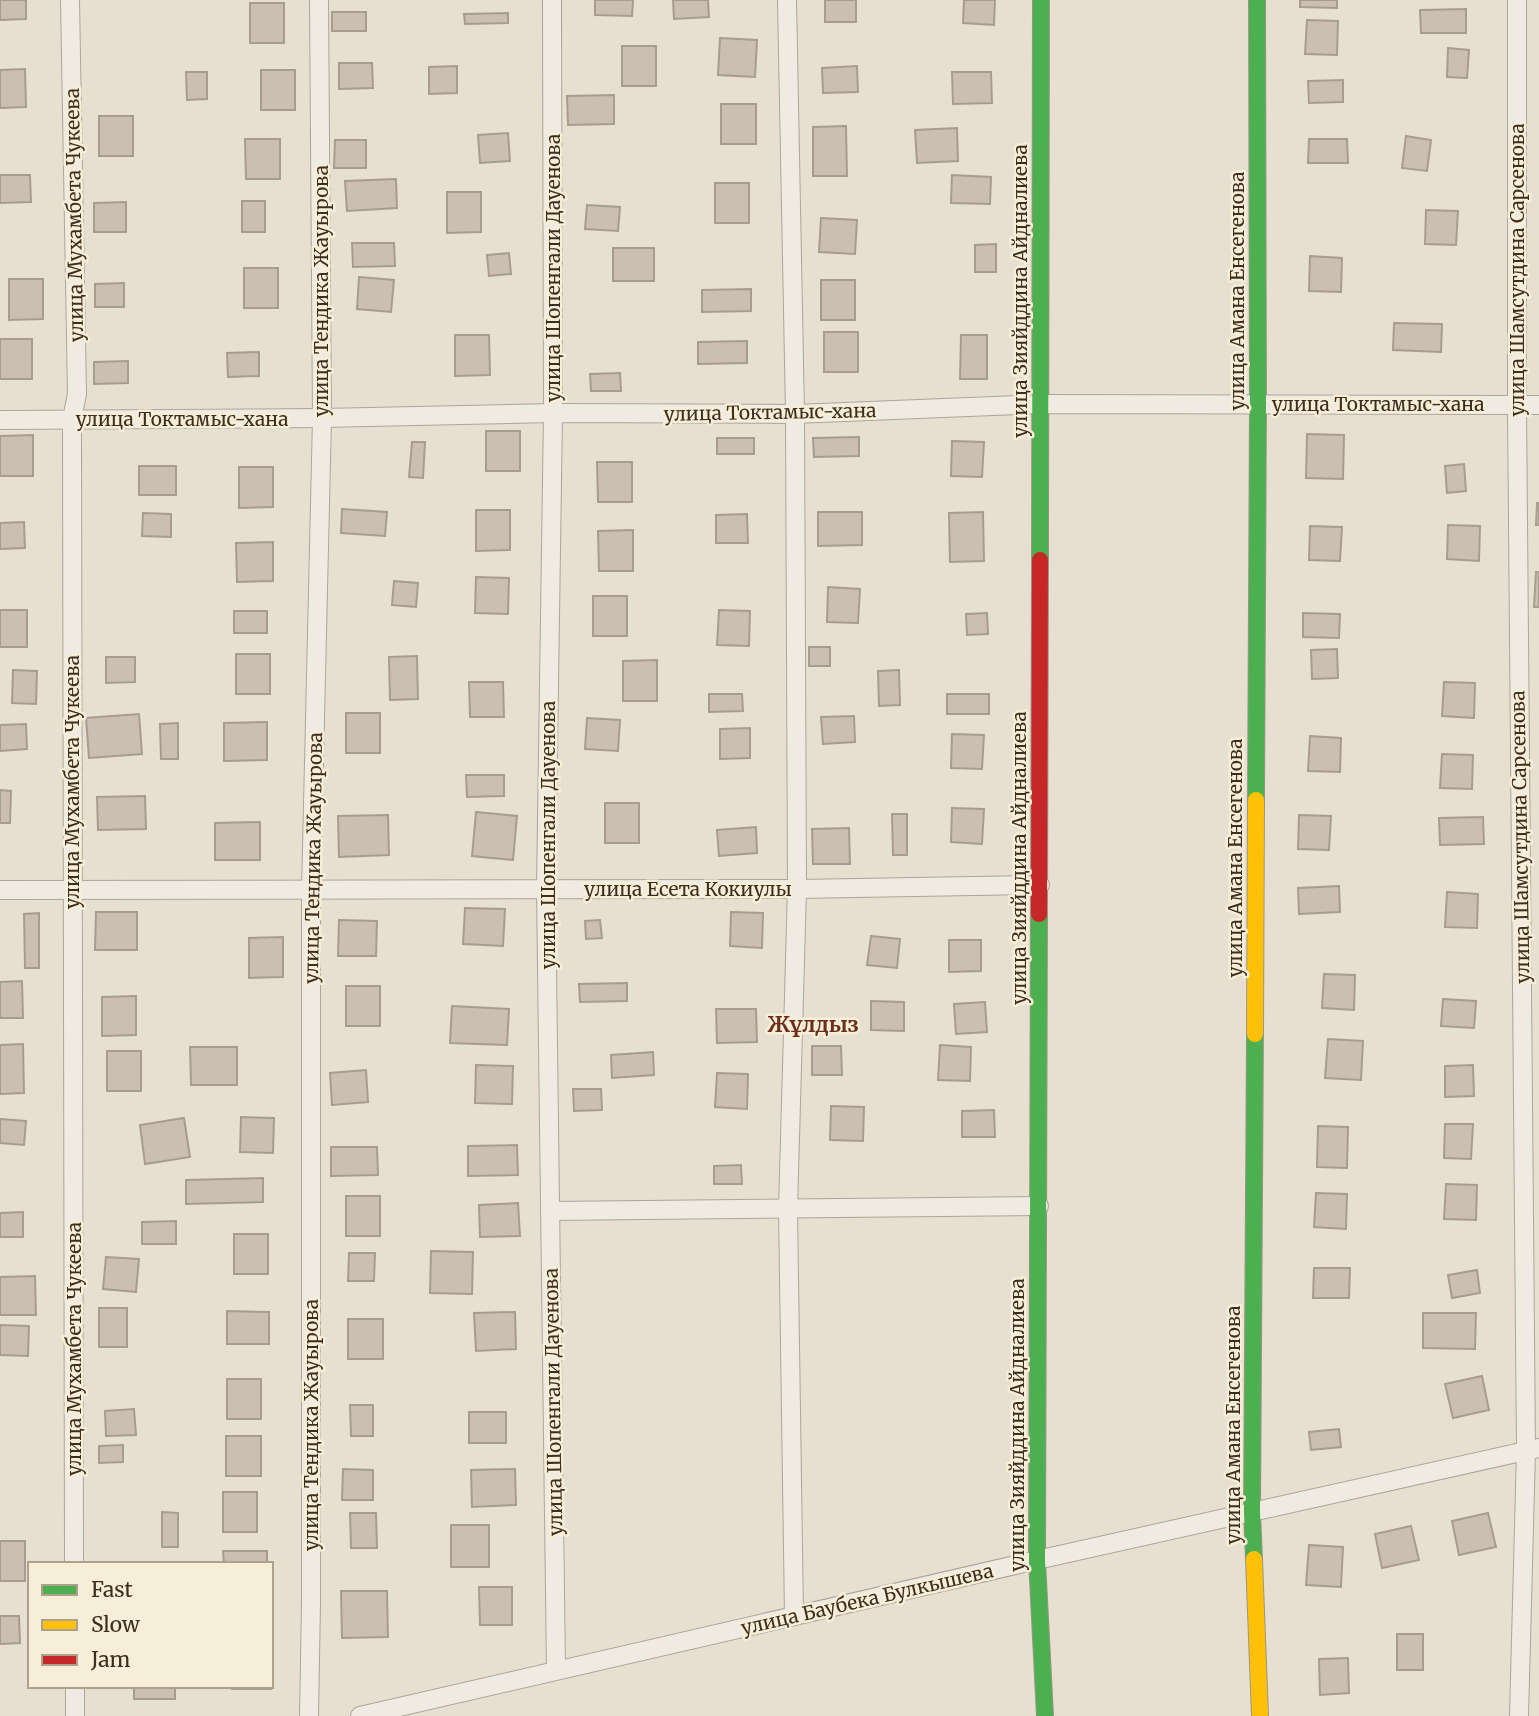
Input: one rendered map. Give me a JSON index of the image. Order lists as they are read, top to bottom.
{
  "streets": {
    "street": [
      "улица Мухамбета Чукеева",
      "улица Шопенгали Дауенова",
      "улица Шамсутдина Сарсенова",
      "улица Тендика Жауырова",
      "улица Зияйддина Айдналиева",
      "улица Амана Енсегенова",
      "улица Токтамыс-хана",
      "улица Есета Кокиулы",
      "улица Баубека Булкышева"
    ]
  },
  "crossings": [
    ["улица Мухамбета Чукеева", "улица Токтамыс-хана"],
    ["улица Мухамбета Чукеева", "улица Есета Кокиулы"],
    ["улица Шопенгали Дауенова", "улица Токтамыс-хана"],
    ["улица Шопенгали Дауенова", "улица Есета Кокиулы"],
    ["улица Шопенгали Дауенова", "улица Баубека Булкышева"],
    ["улица Шамсутдина Сарсенова", "улица Токтамыс-хана"],
    ["улица Шамсутдина Сарсенова", "улица Баубека Булкышева"],
    ["улица Тендика Жауырова", "улица Токтамыс-хана"],
    ["улица Тендика Жауырова", "улица Есета Кокиулы"],
    ["улица Зияйддина Айдналиева", "улица Токтамыс-хана"],
    ["улица Зияйддина Айдналиева", "улица Есета Кокиулы"],
    ["улица Зияйддина Айдналиева", "улица Баубека Булкышева"],
    ["улица Амана Енсегенова", "улица Токтамыс-хана"],
    ["улица Амана Енсегенова", "улица Баубека Булкышева"]
  ],
  "districts": ["Жұлдыз"],
  "legend": ["Fast", "Slow", "Jam"]
}
